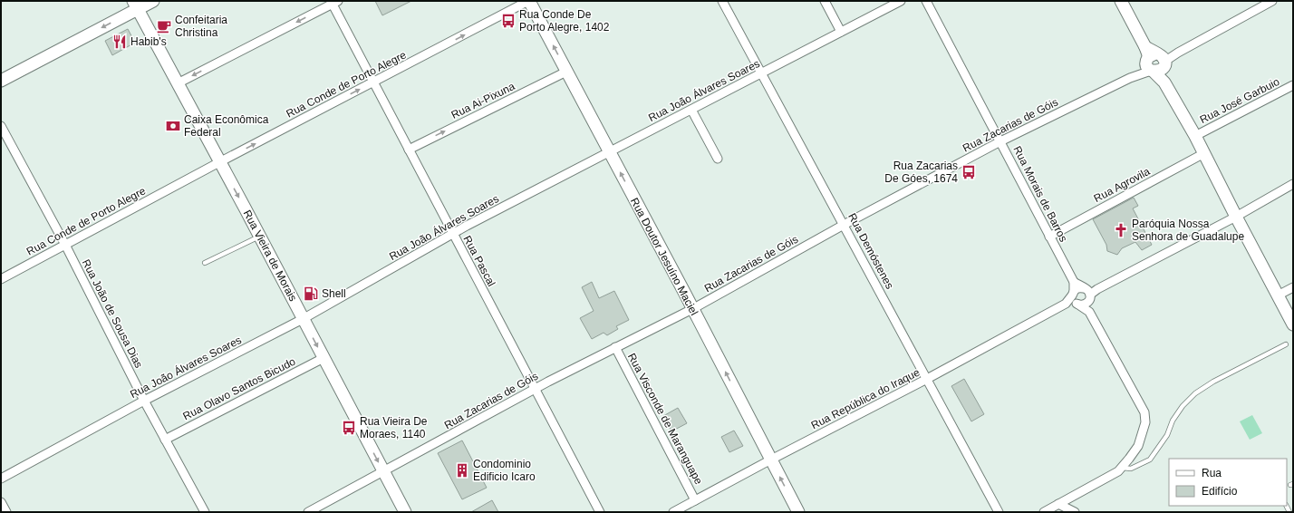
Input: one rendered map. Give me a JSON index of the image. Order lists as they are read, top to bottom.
{
  "streets": {
    "street": [
      "Rua Conde de Porto Alegre",
      "Rua João Álvares Soares",
      "Rua Ai-Pixuna",
      "Rua José Garbuio",
      "Rua Zacarias de Góis",
      "Rua Agrovila",
      "Rua Morais de Barros",
      "Rua Demóstenes",
      "Rua Vieira de Morais",
      "Rua Doutor Jesuíno Maciel",
      "Rua Pascal",
      "Rua João de Sousa Dias",
      "Rua Olavo Santos Bicudo",
      "Rua República do Iraque",
      "Rua Visconde de Maranguape"
    ]
  },
  "crossings": [
    ["Rua Conde de Porto Alegre", "Rua Vieira de Morais"],
    ["Rua Conde de Porto Alegre", "Rua Doutor Jesuíno Maciel"],
    ["Rua Conde de Porto Alegre", "Rua Pascal"],
    ["Rua Conde de Porto Alegre", "Rua João de Sousa Dias"],
    ["Rua João Álvares Soares", "Rua Demóstenes"],
    ["Rua João Álvares Soares", "Rua Vieira de Morais"],
    ["Rua João Álvares Soares", "Rua Doutor Jesuíno Maciel"],
    ["Rua João Álvares Soares", "Rua Pascal"],
    ["Rua João Álvares Soares", "Rua João de Sousa Dias"],
    ["Rua Ai-Pixuna", "Rua Doutor Jesuíno Maciel"],
    ["Rua Ai-Pixuna", "Rua Pascal"],
    ["Rua Zacarias de Góis", "Rua Morais de Barros"],
    ["Rua Zacarias de Góis", "Rua Demóstenes"],
    ["Rua Zacarias de Góis", "Rua Vieira de Morais"],
    ["Rua Zacarias de Góis", "Rua Doutor Jesuíno Maciel"],
    ["Rua Zacarias de Góis", "Rua Pascal"],
    ["Rua Zacarias de Góis", "Rua Visconde de Maranguape"],
    ["Rua Agrovila", "Rua Morais de Barros"],
    ["Rua Morais de Barros", "Rua República do Iraque"],
    ["Rua Demóstenes", "Rua República do Iraque"],
    ["Rua Vieira de Morais", "Rua Olavo Santos Bicudo"],
    ["Rua Doutor Jesuíno Maciel", "Rua República do Iraque"],
    ["Rua João de Sousa Dias", "Rua Olavo Santos Bicudo"],
    ["Rua República do Iraque", "Rua Visconde de Maranguape"]
  ],
  "one_way": [
    "Rua Conde de Porto Alegre",
    "Rua Ai-Pixuna",
    "Rua Vieira de Morais",
    "Rua Doutor Jesuíno Maciel"
  ],
  "places": {
    "bus stop": ["Rua Conde De Porto Alegre, 1402", "Rua Zacarias De Góes, 1674", "Rua Vieira De Moraes, 1140"],
    "cafe": ["Confeitaria Christina"],
    "restaurant": ["Habib's"],
    "bank": ["Caixa Econômica Federal"],
    "church": ["Paróquia Nossa Senhora de Guadalupe"],
    "fuel station": ["Shell"],
    "building": ["Condominio Edificio Icaro"]
  },
  "legend": ["Rua", "Edifício"]
}
